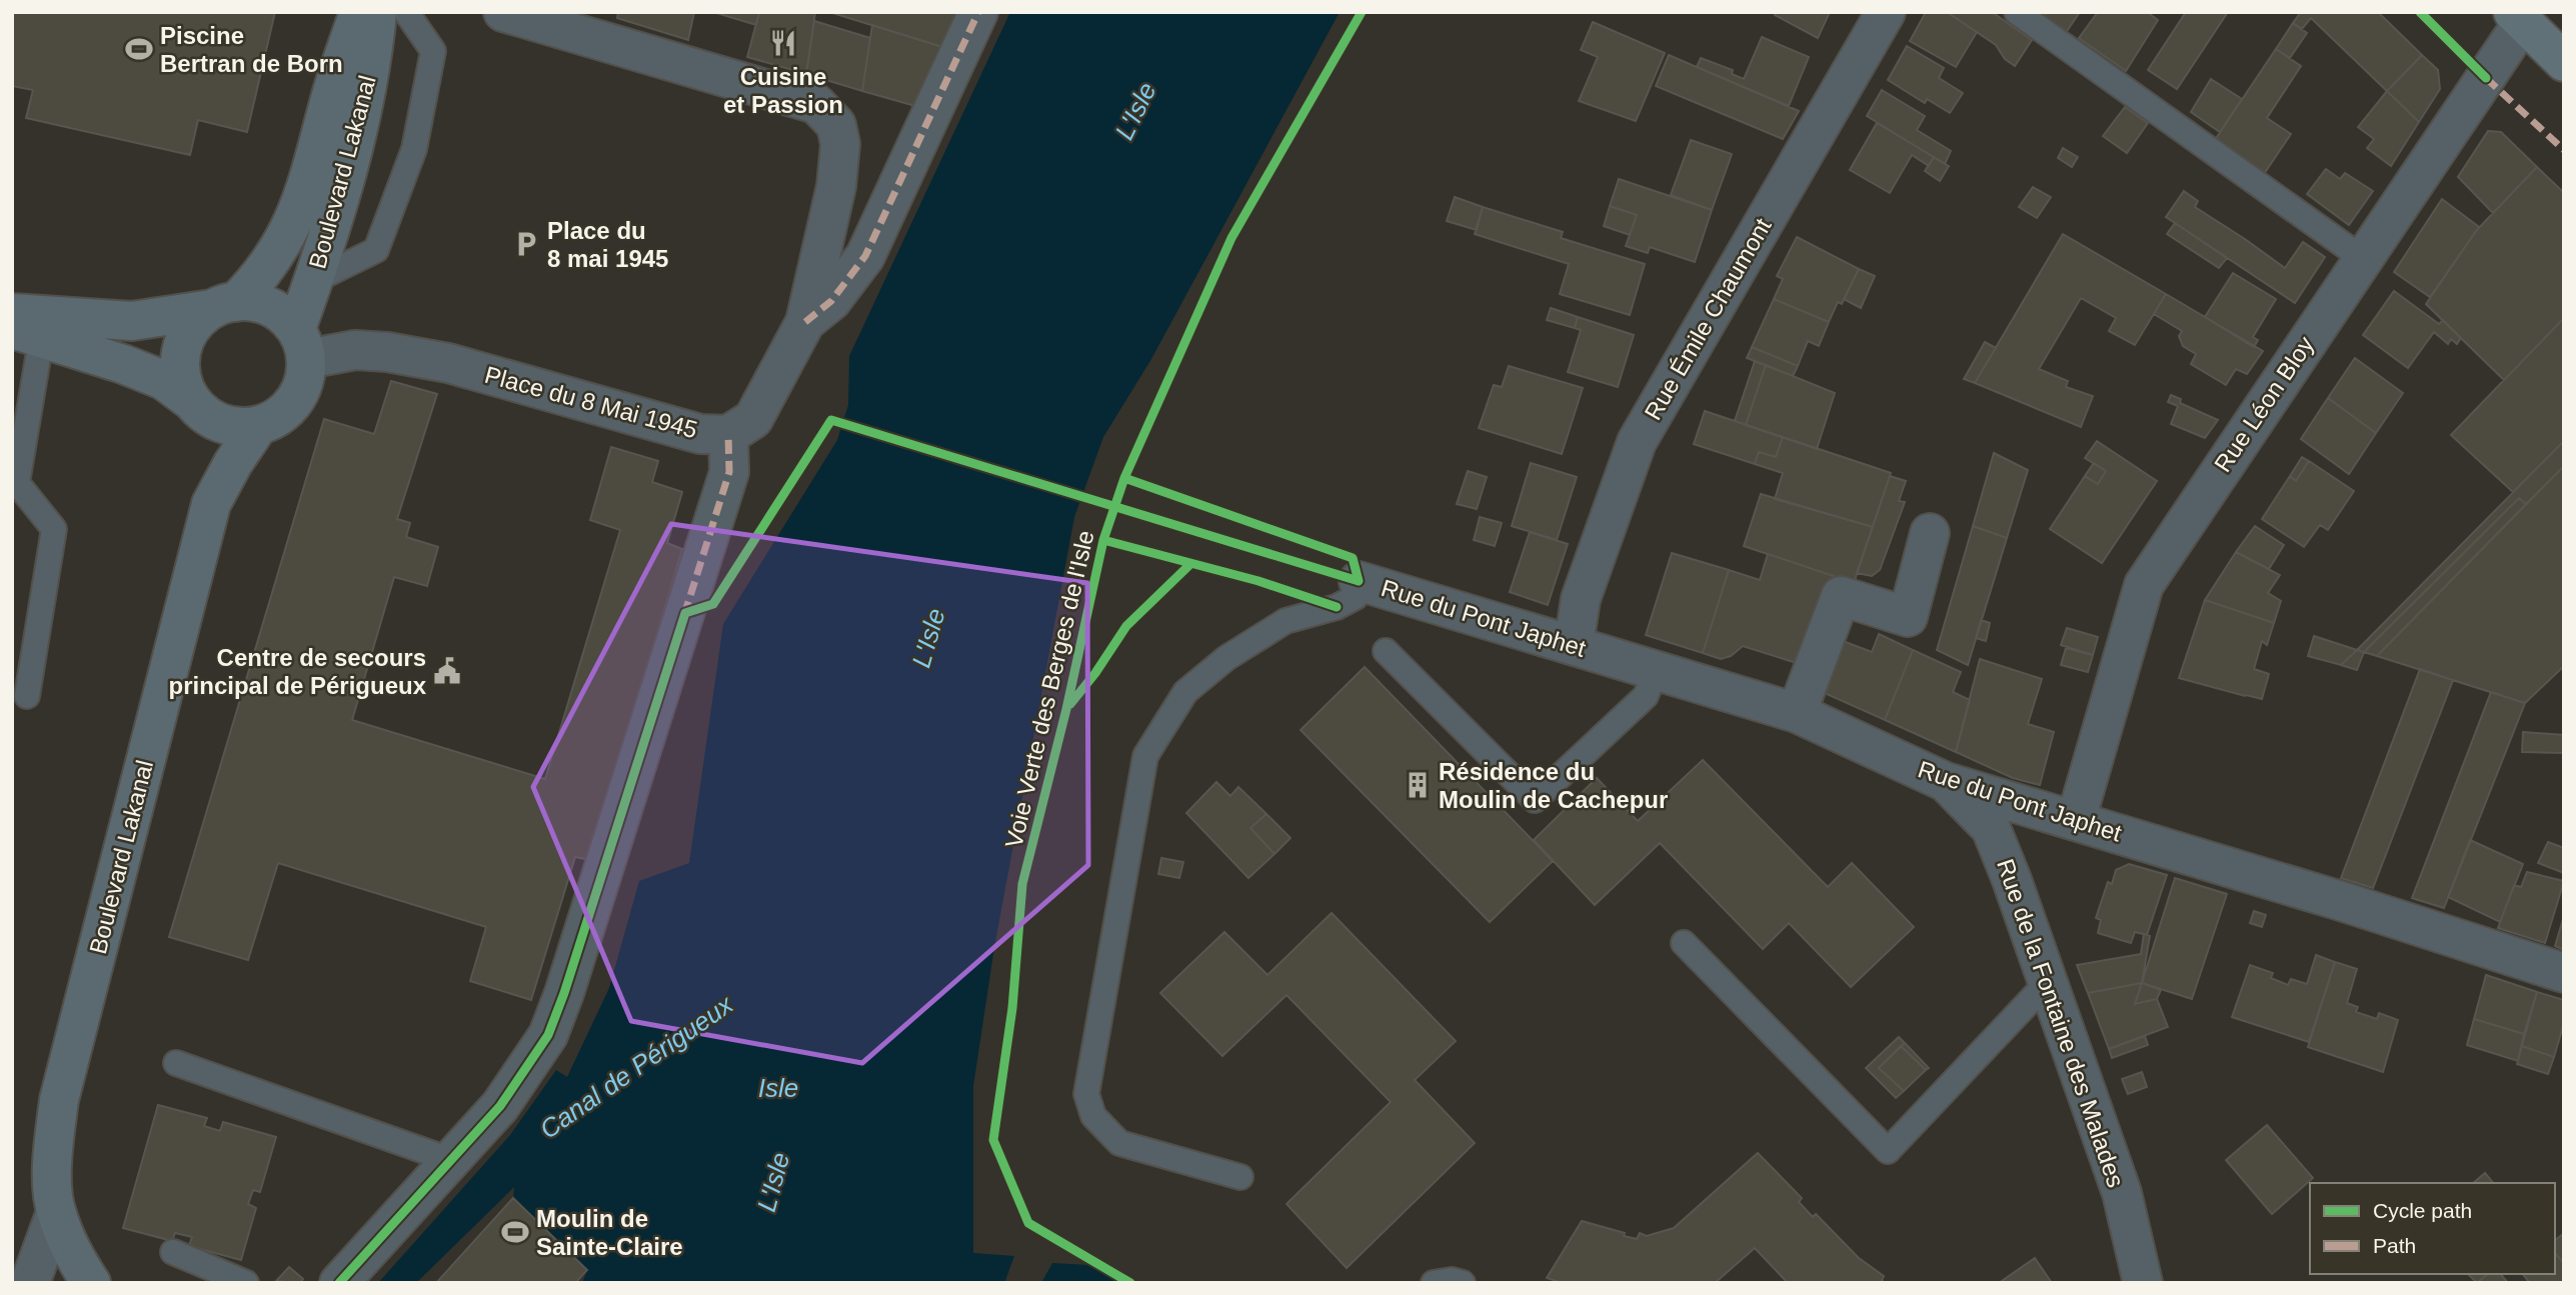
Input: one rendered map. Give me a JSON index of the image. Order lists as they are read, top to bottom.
{
  "streets": {
    "main road": ["Boulevard Lakanal"],
    "street": [
      "Rue Émile Chaumont",
      "Place du 8 Mai 1945",
      "Rue Léon Bloy",
      "Rue du Pont Japhet",
      "Rue de la Fontaine des Malades"
    ],
    "cycle path": ["Voie Verte des Berges de l'Isle"]
  },
  "crossings": [
    ["Boulevard Lakanal", "Place du 8 Mai 1945"],
    ["Rue Émile Chaumont", "Rue du Pont Japhet"],
    ["Rue Léon Bloy", "Rue du Pont Japhet"],
    ["Rue du Pont Japhet", "Rue de la Fontaine des Malades"]
  ],
  "water": ["L'Isle", "Canal de Périgueux", "Isle"],
  "places": {
    "restaurant": ["Cuisine et Passion"],
    "sports": ["Piscine Bertran de Born", "Moulin de Sainte-Claire"],
    "parking": ["Place du 8 mai 1945"],
    "public building": ["Centre de secours principal de Périgueux"],
    "building": ["Résidence du Moulin de Cachepur"]
  },
  "legend": ["Cycle path", "Path"]
}
